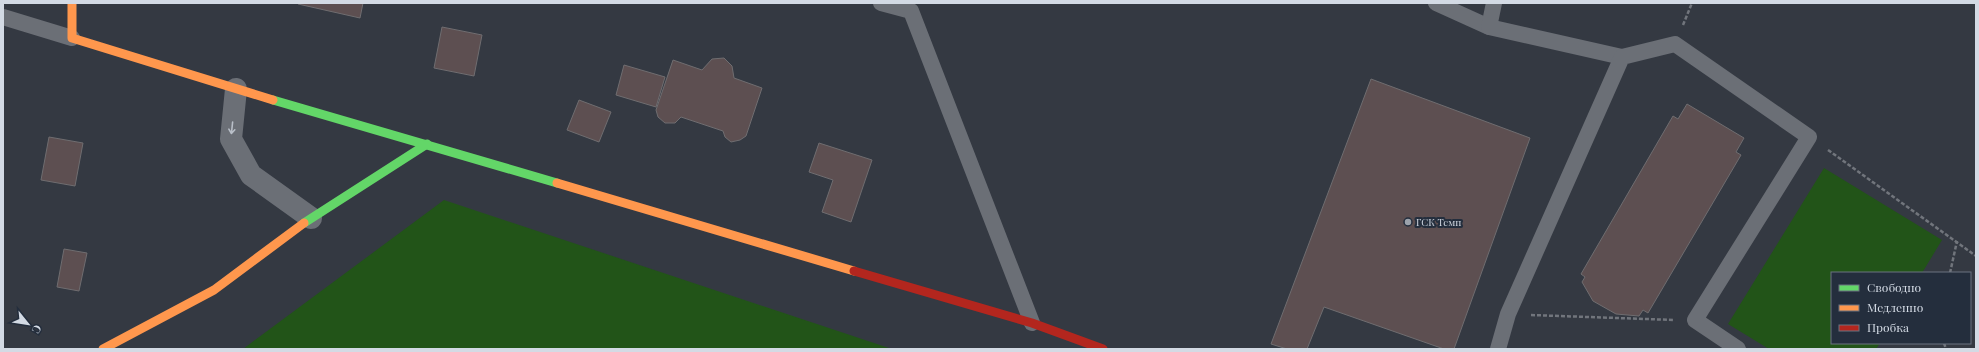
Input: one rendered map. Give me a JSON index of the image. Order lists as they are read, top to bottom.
{
  "places": ["ГСК Темп"],
  "legend": ["Свободно", "Медленно", "Пробка"],
  "north": "bottom right"
}
